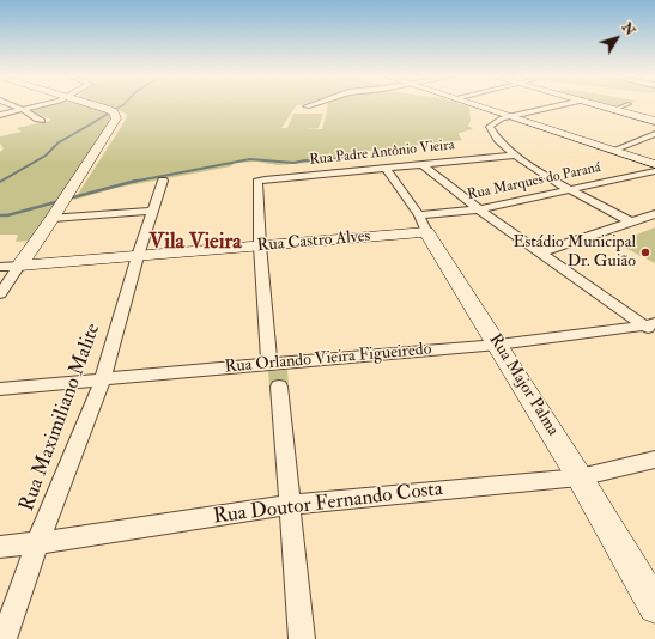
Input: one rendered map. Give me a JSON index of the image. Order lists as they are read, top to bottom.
{
  "streets": {
    "street": [
      "Rua Padre Antônio Vieira",
      "Rua Marques do Paraná",
      "Rua Castro Alves",
      "Rua Orlando Vieira Figueiredo",
      "Rua Major Palma",
      "Rua Maximiliano Malite",
      "Rua Doutor Fernando Costa"
    ]
  },
  "crossings": [
    ["Rua Padre Antônio Vieira", "Rua Castro Alves"],
    ["Rua Padre Antônio Vieira", "Rua Major Palma"],
    ["Rua Marques do Paraná", "Rua Castro Alves"],
    ["Rua Marques do Paraná", "Rua Major Palma"],
    ["Rua Castro Alves", "Rua Major Palma"],
    ["Rua Castro Alves", "Rua Maximiliano Malite"],
    ["Rua Orlando Vieira Figueiredo", "Rua Major Palma"],
    ["Rua Orlando Vieira Figueiredo", "Rua Maximiliano Malite"],
    ["Rua Major Palma", "Rua Doutor Fernando Costa"],
    ["Rua Maximiliano Malite", "Rua Doutor Fernando Costa"]
  ],
  "districts": ["Vila Vieira"],
  "places": ["Estádio Municipal Dr. Guião"],
  "north": "top right"
}
